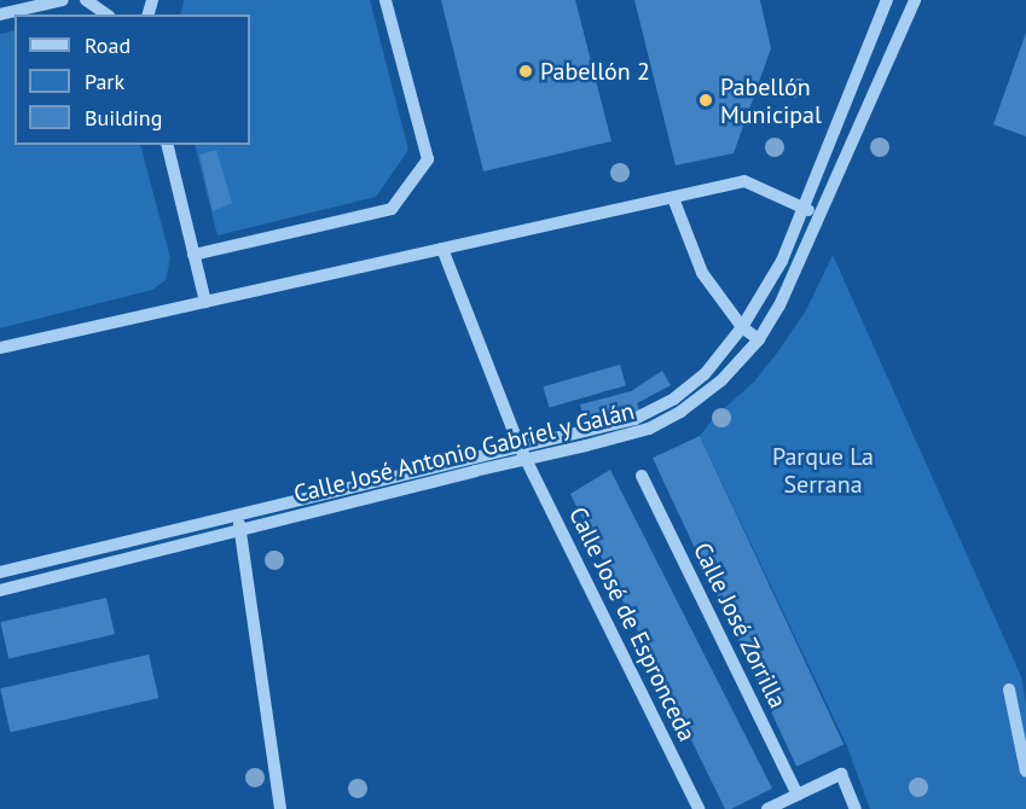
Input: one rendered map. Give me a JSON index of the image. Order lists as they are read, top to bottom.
{
  "streets": {
    "street": ["Calle José Antonio Gabriel y Galán", "Calle José de Espronceda", "Calle José Zorrilla"]
  },
  "crossings": [
    ["Calle José Antonio Gabriel y Galán", "Calle José de Espronceda"]
  ],
  "parks": ["Parque La Serrana"],
  "places": ["Pabellón 2", "Pabellón Municipal"],
  "legend": ["Road", "Park", "Building"]
}
